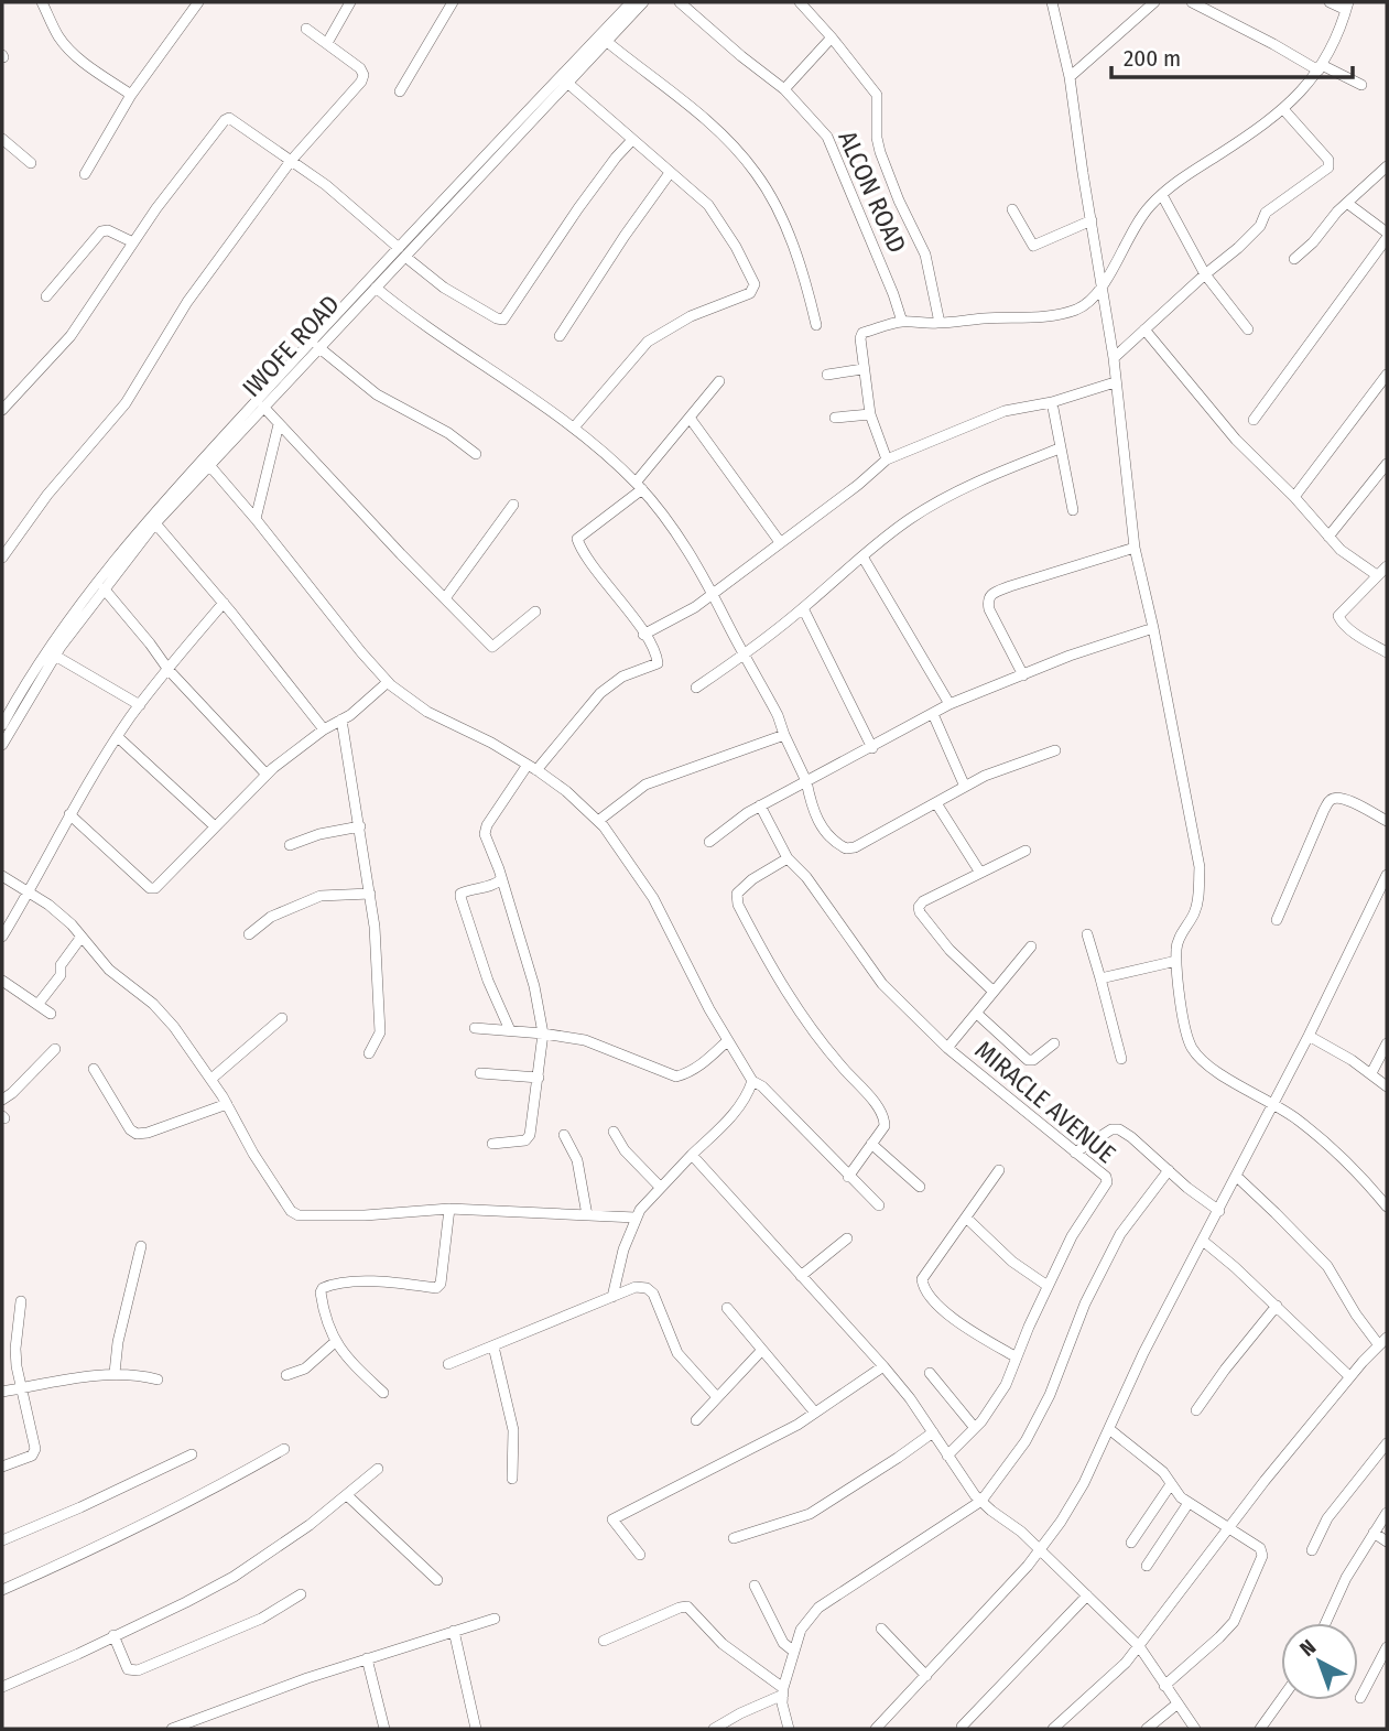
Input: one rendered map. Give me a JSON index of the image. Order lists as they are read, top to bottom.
{
  "streets": {
    "street": ["ALCON ROAD", "IWOFE ROAD", "MIRACLE AVENUE"]
  },
  "scale_bar": "200 m",
  "north": "top left"
}
